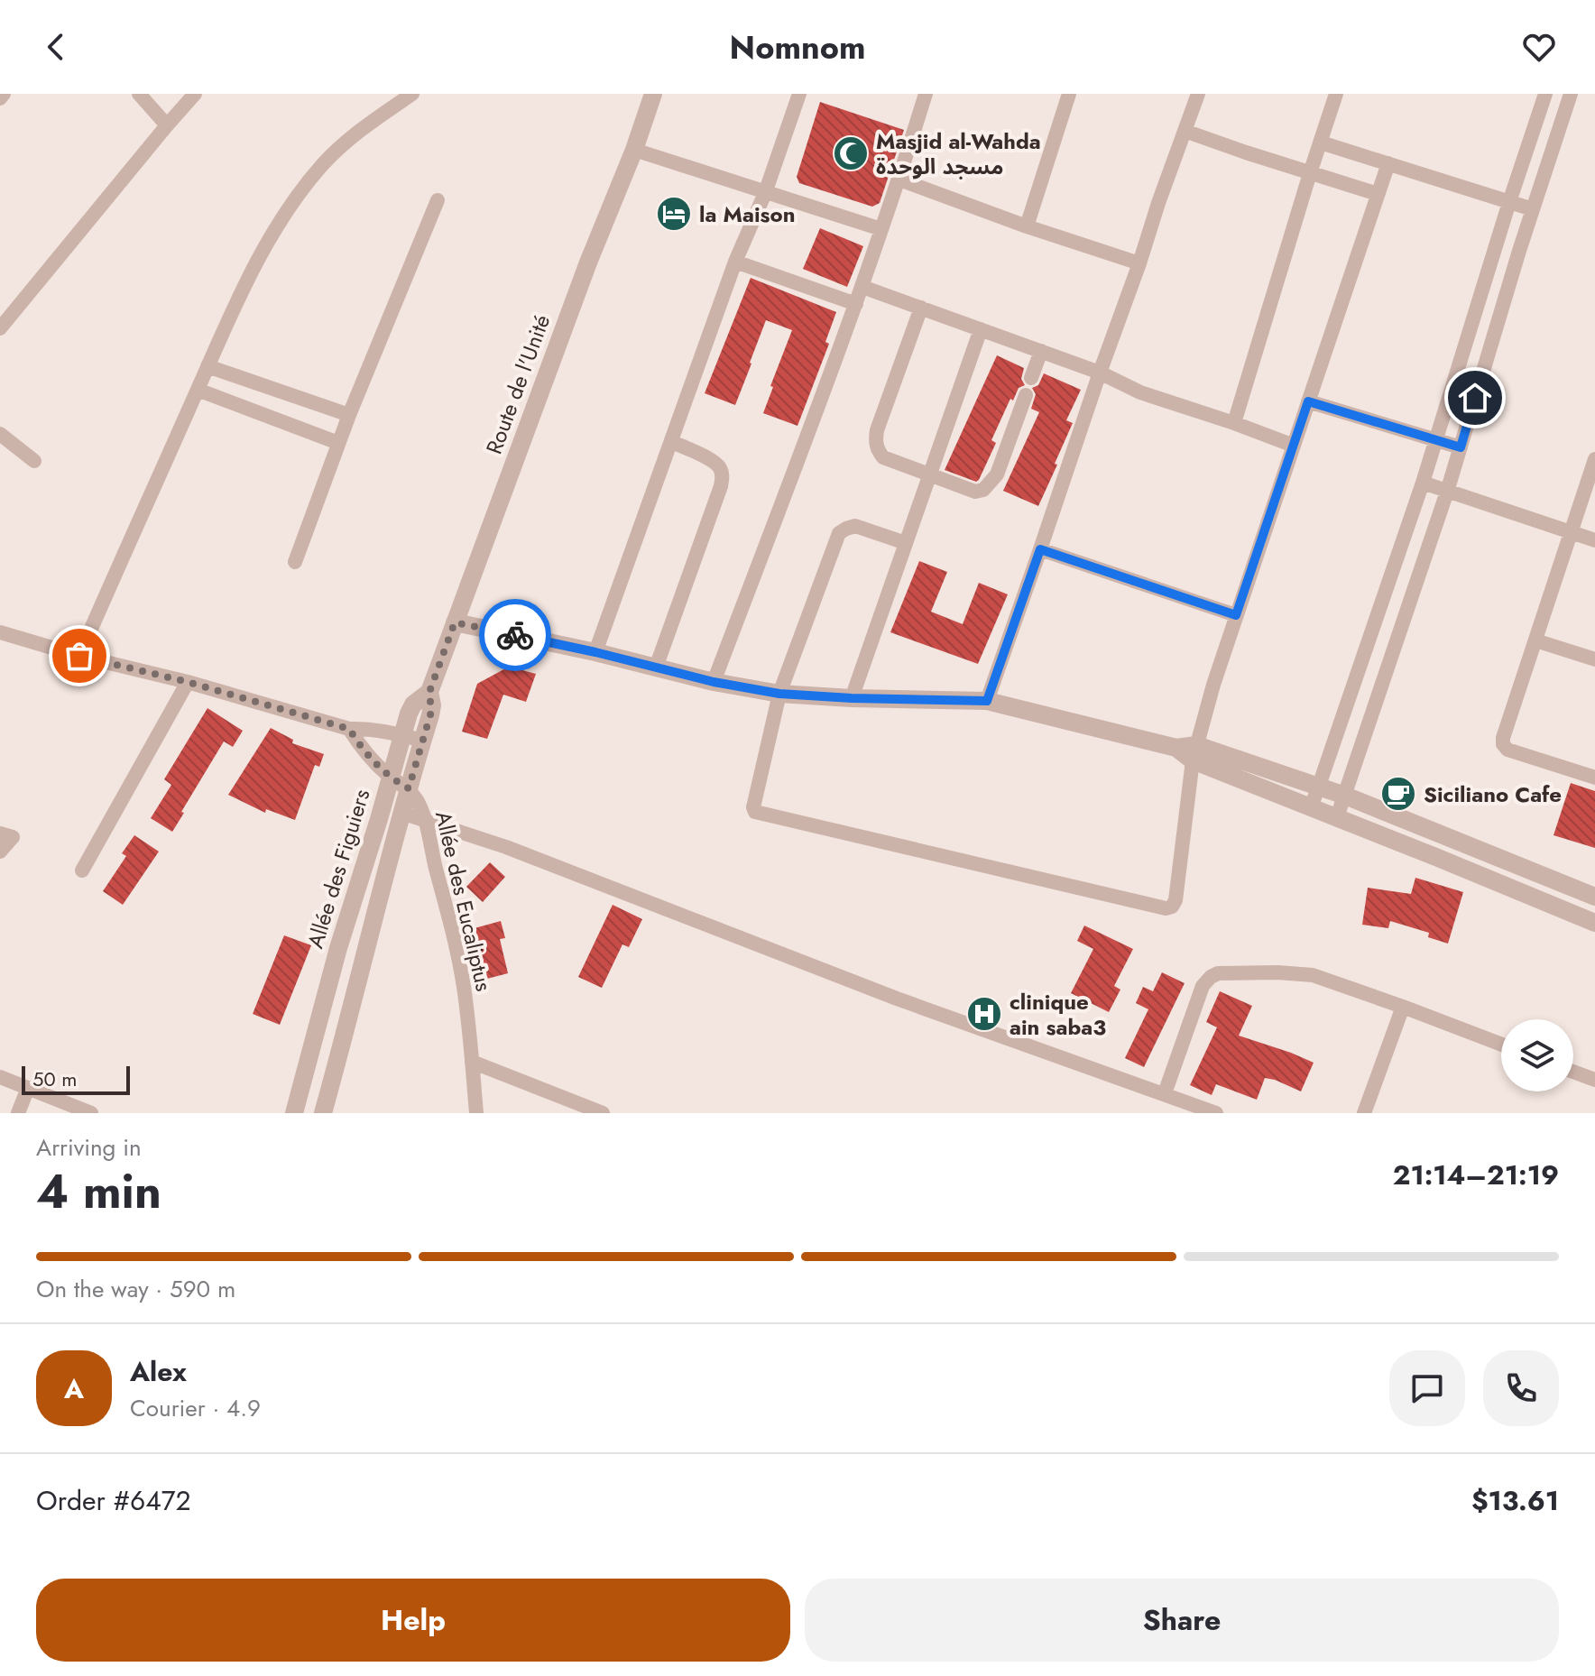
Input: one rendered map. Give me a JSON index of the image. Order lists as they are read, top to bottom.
{
  "streets": {
    "street": ["Route de l'Unité", "Allée des Figuiers", "Allée des Eucaliptus"]
  },
  "crossings": [
    ["Route de l'Unité", "Allée des Figuiers"],
    ["Allée des Figuiers", "Allée des Eucaliptus"]
  ],
  "places": {
    "mosque": ["Masjid al-Wahda مسجد الوحدة"],
    "hotel": ["la Maison"],
    "cafe": ["Siciliano Cafe"],
    "hospital": ["clinique ain saba3"]
  },
  "scale_bar": "50 m",
  "page": {
    "header": "Nomnom",
    "scale": "50 m",
    "heading": ["4 min", "Arriving in", "21:14–21:19"],
    "panel": [
      "Alex",
      "Courier · 4.9",
      "Order #6472",
      "$13.61"
    ],
    "bar": "On the way · 590 m",
    "round": "A",
    "buttons": ["Help", "Share"]
  }
}
